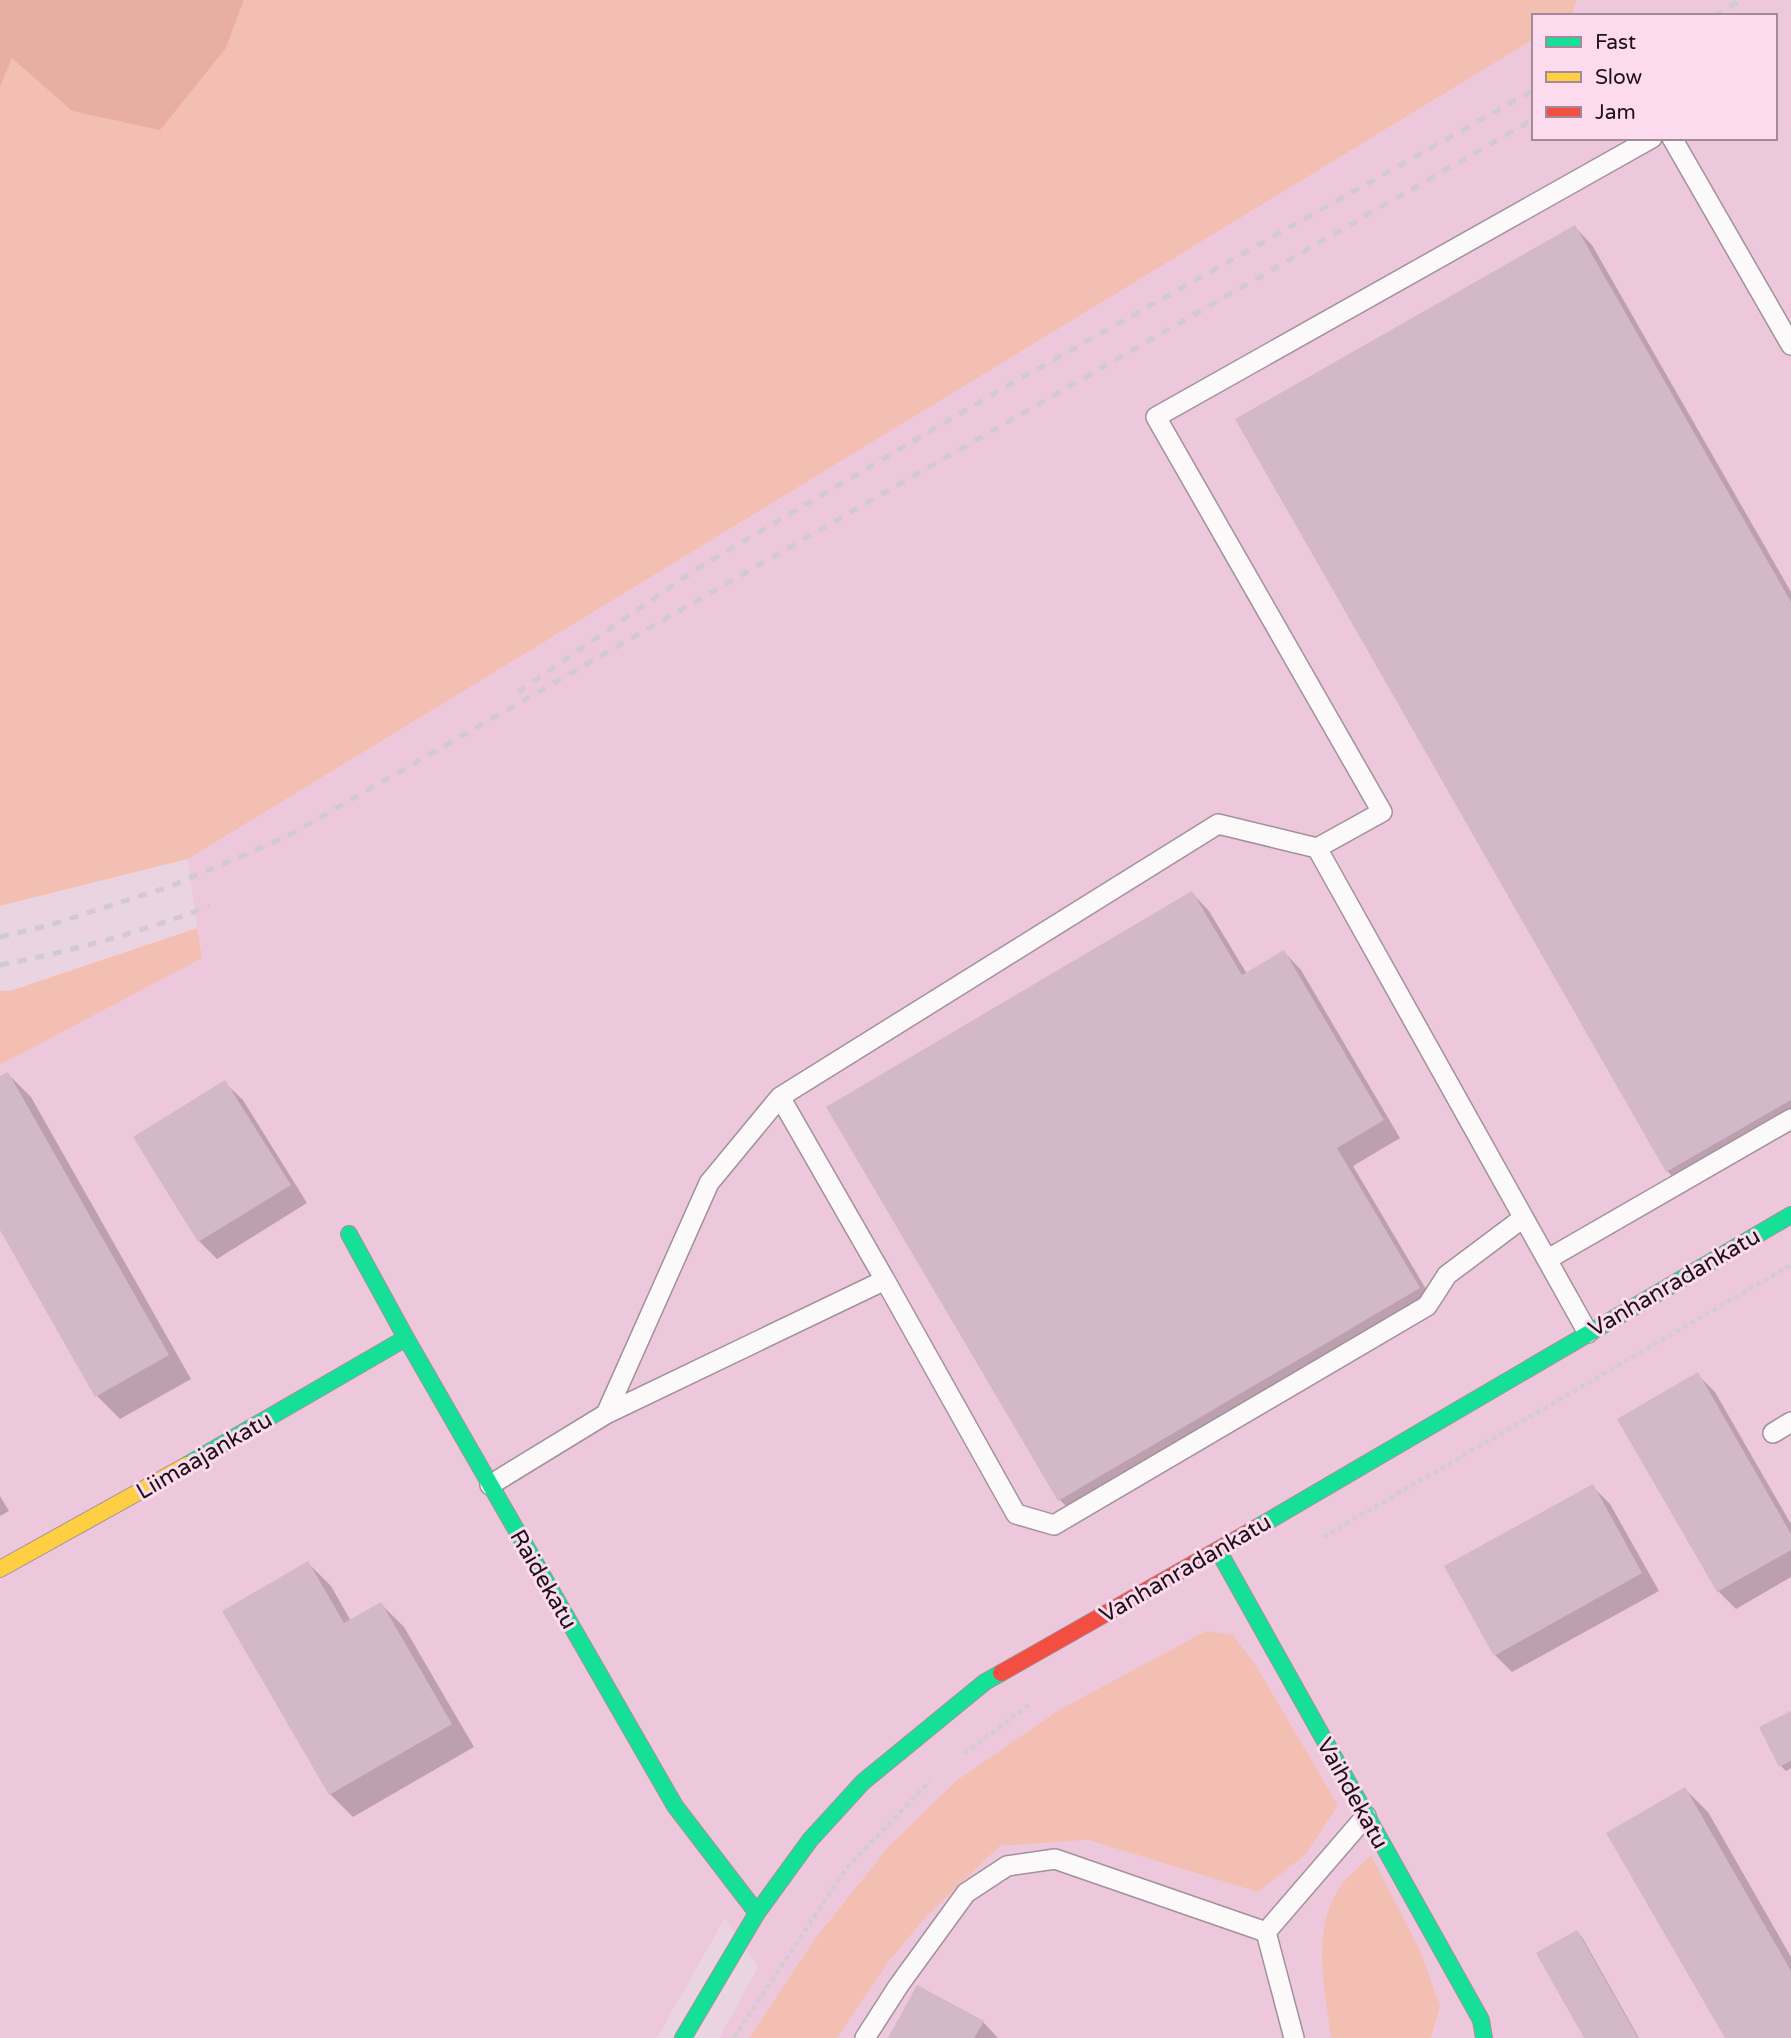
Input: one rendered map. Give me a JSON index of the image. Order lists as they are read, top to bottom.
{
  "streets": {
    "street": [
      "Vanhanradankatu",
      "Liimaajankatu",
      "Raidekatu",
      "Vaihdekatu"
    ]
  },
  "crossings": [
    ["Vanhanradankatu", "Raidekatu"],
    ["Vanhanradankatu", "Vaihdekatu"],
    ["Liimaajankatu", "Raidekatu"]
  ],
  "legend": ["Fast", "Slow", "Jam"]
}
